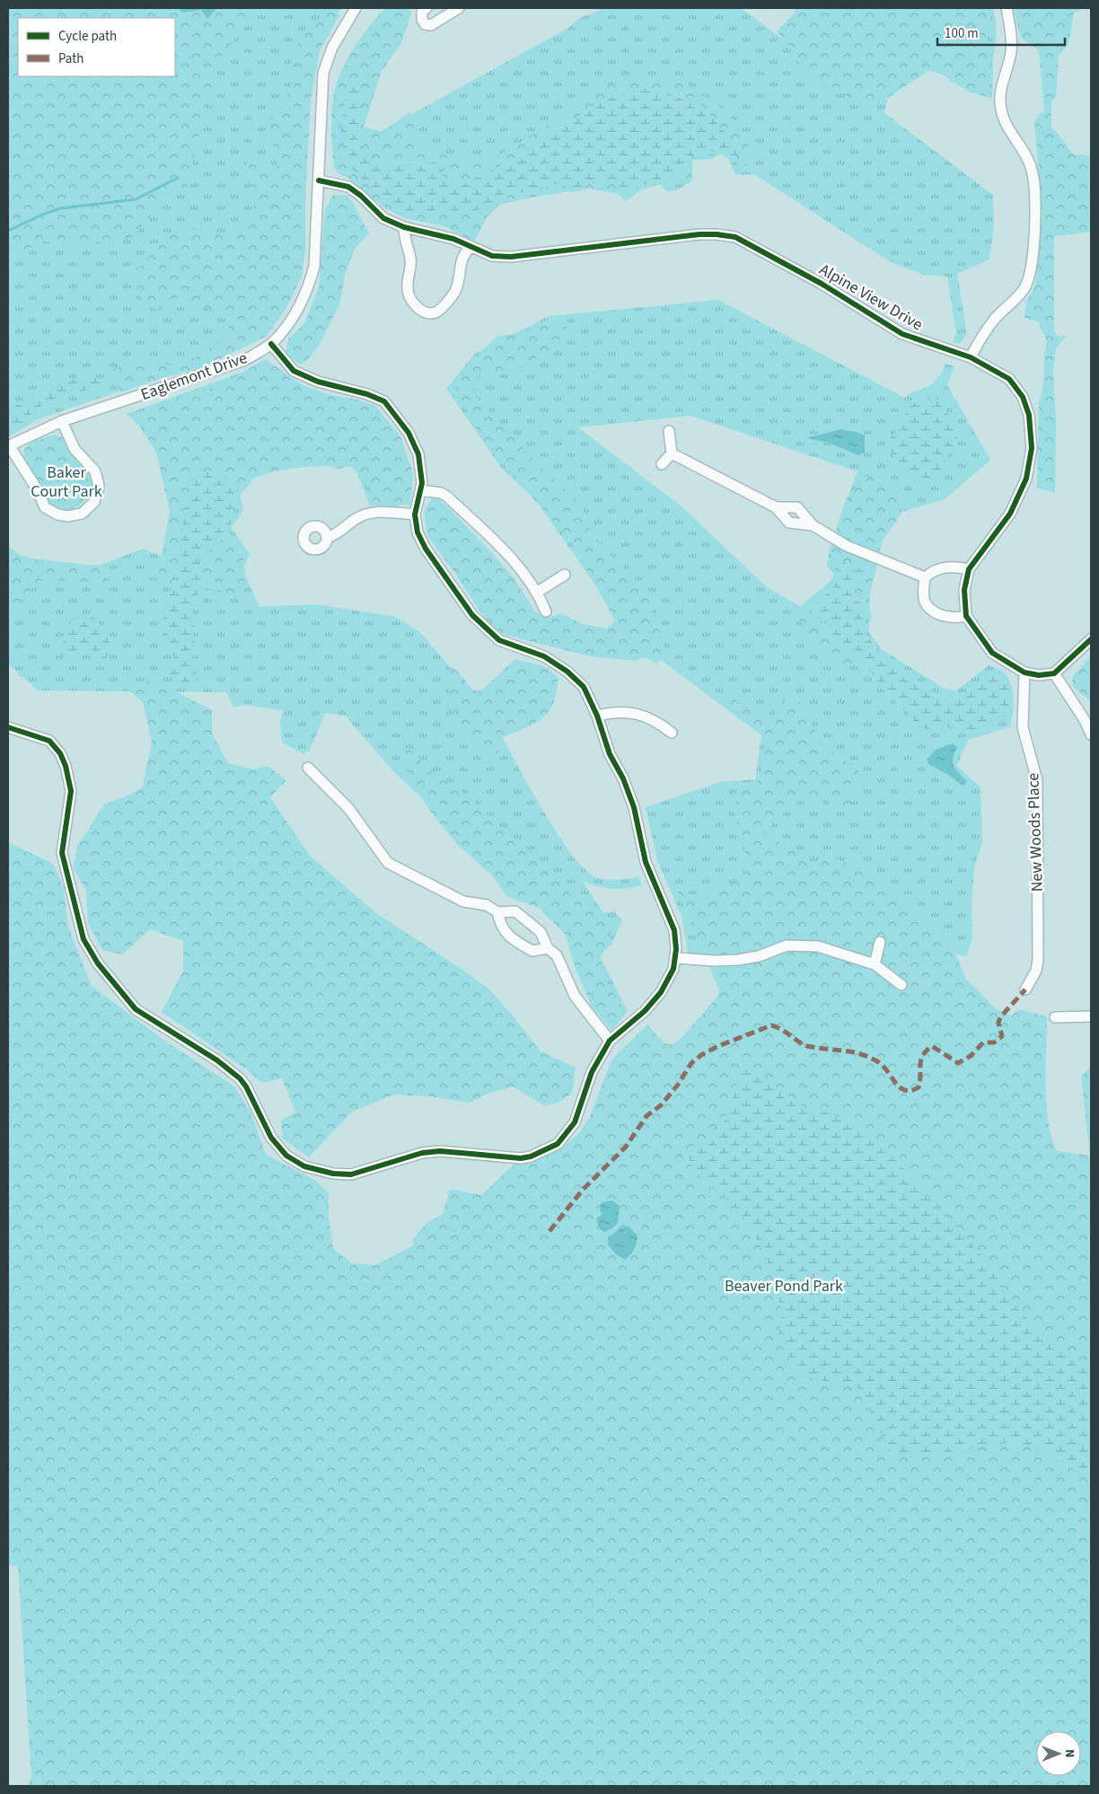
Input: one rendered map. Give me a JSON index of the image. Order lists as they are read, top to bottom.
{
  "streets": {
    "street": ["Alpine View Drive", "Eaglemont Drive", "New Woods Place"]
  },
  "crossings": [
    ["Alpine View Drive", "Eaglemont Drive"]
  ],
  "parks": ["Baker Court Park", "Beaver Pond Park"],
  "legend": ["Cycle path", "Path"],
  "scale_bar": "100 m",
  "north": "right"
}
